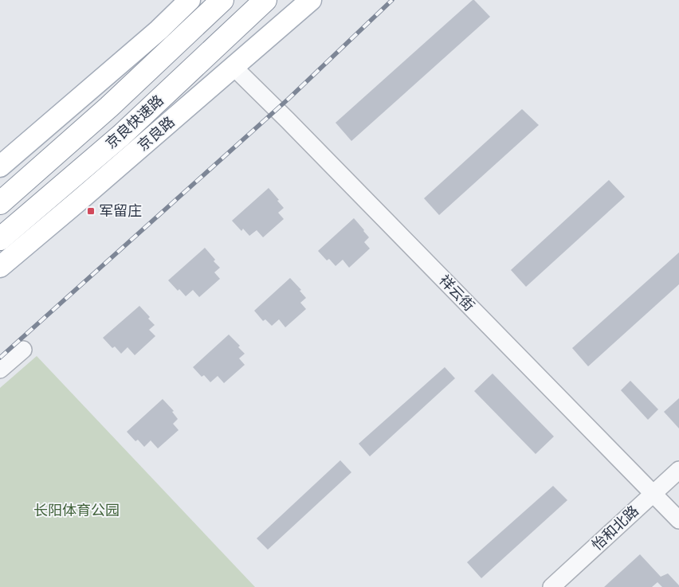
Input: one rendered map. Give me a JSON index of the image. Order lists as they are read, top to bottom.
{
  "streets": {
    "highway": ["京良快速路"],
    "main road": ["京良路"],
    "street": ["祥云街", "怡和北路"]
  },
  "crossings": [
    ["京良路", "祥云街"],
    ["祥云街", "怡和北路"]
  ],
  "parks": ["长阳体育公园"],
  "places": {
    "transit": ["军留庄"]
  }
}
